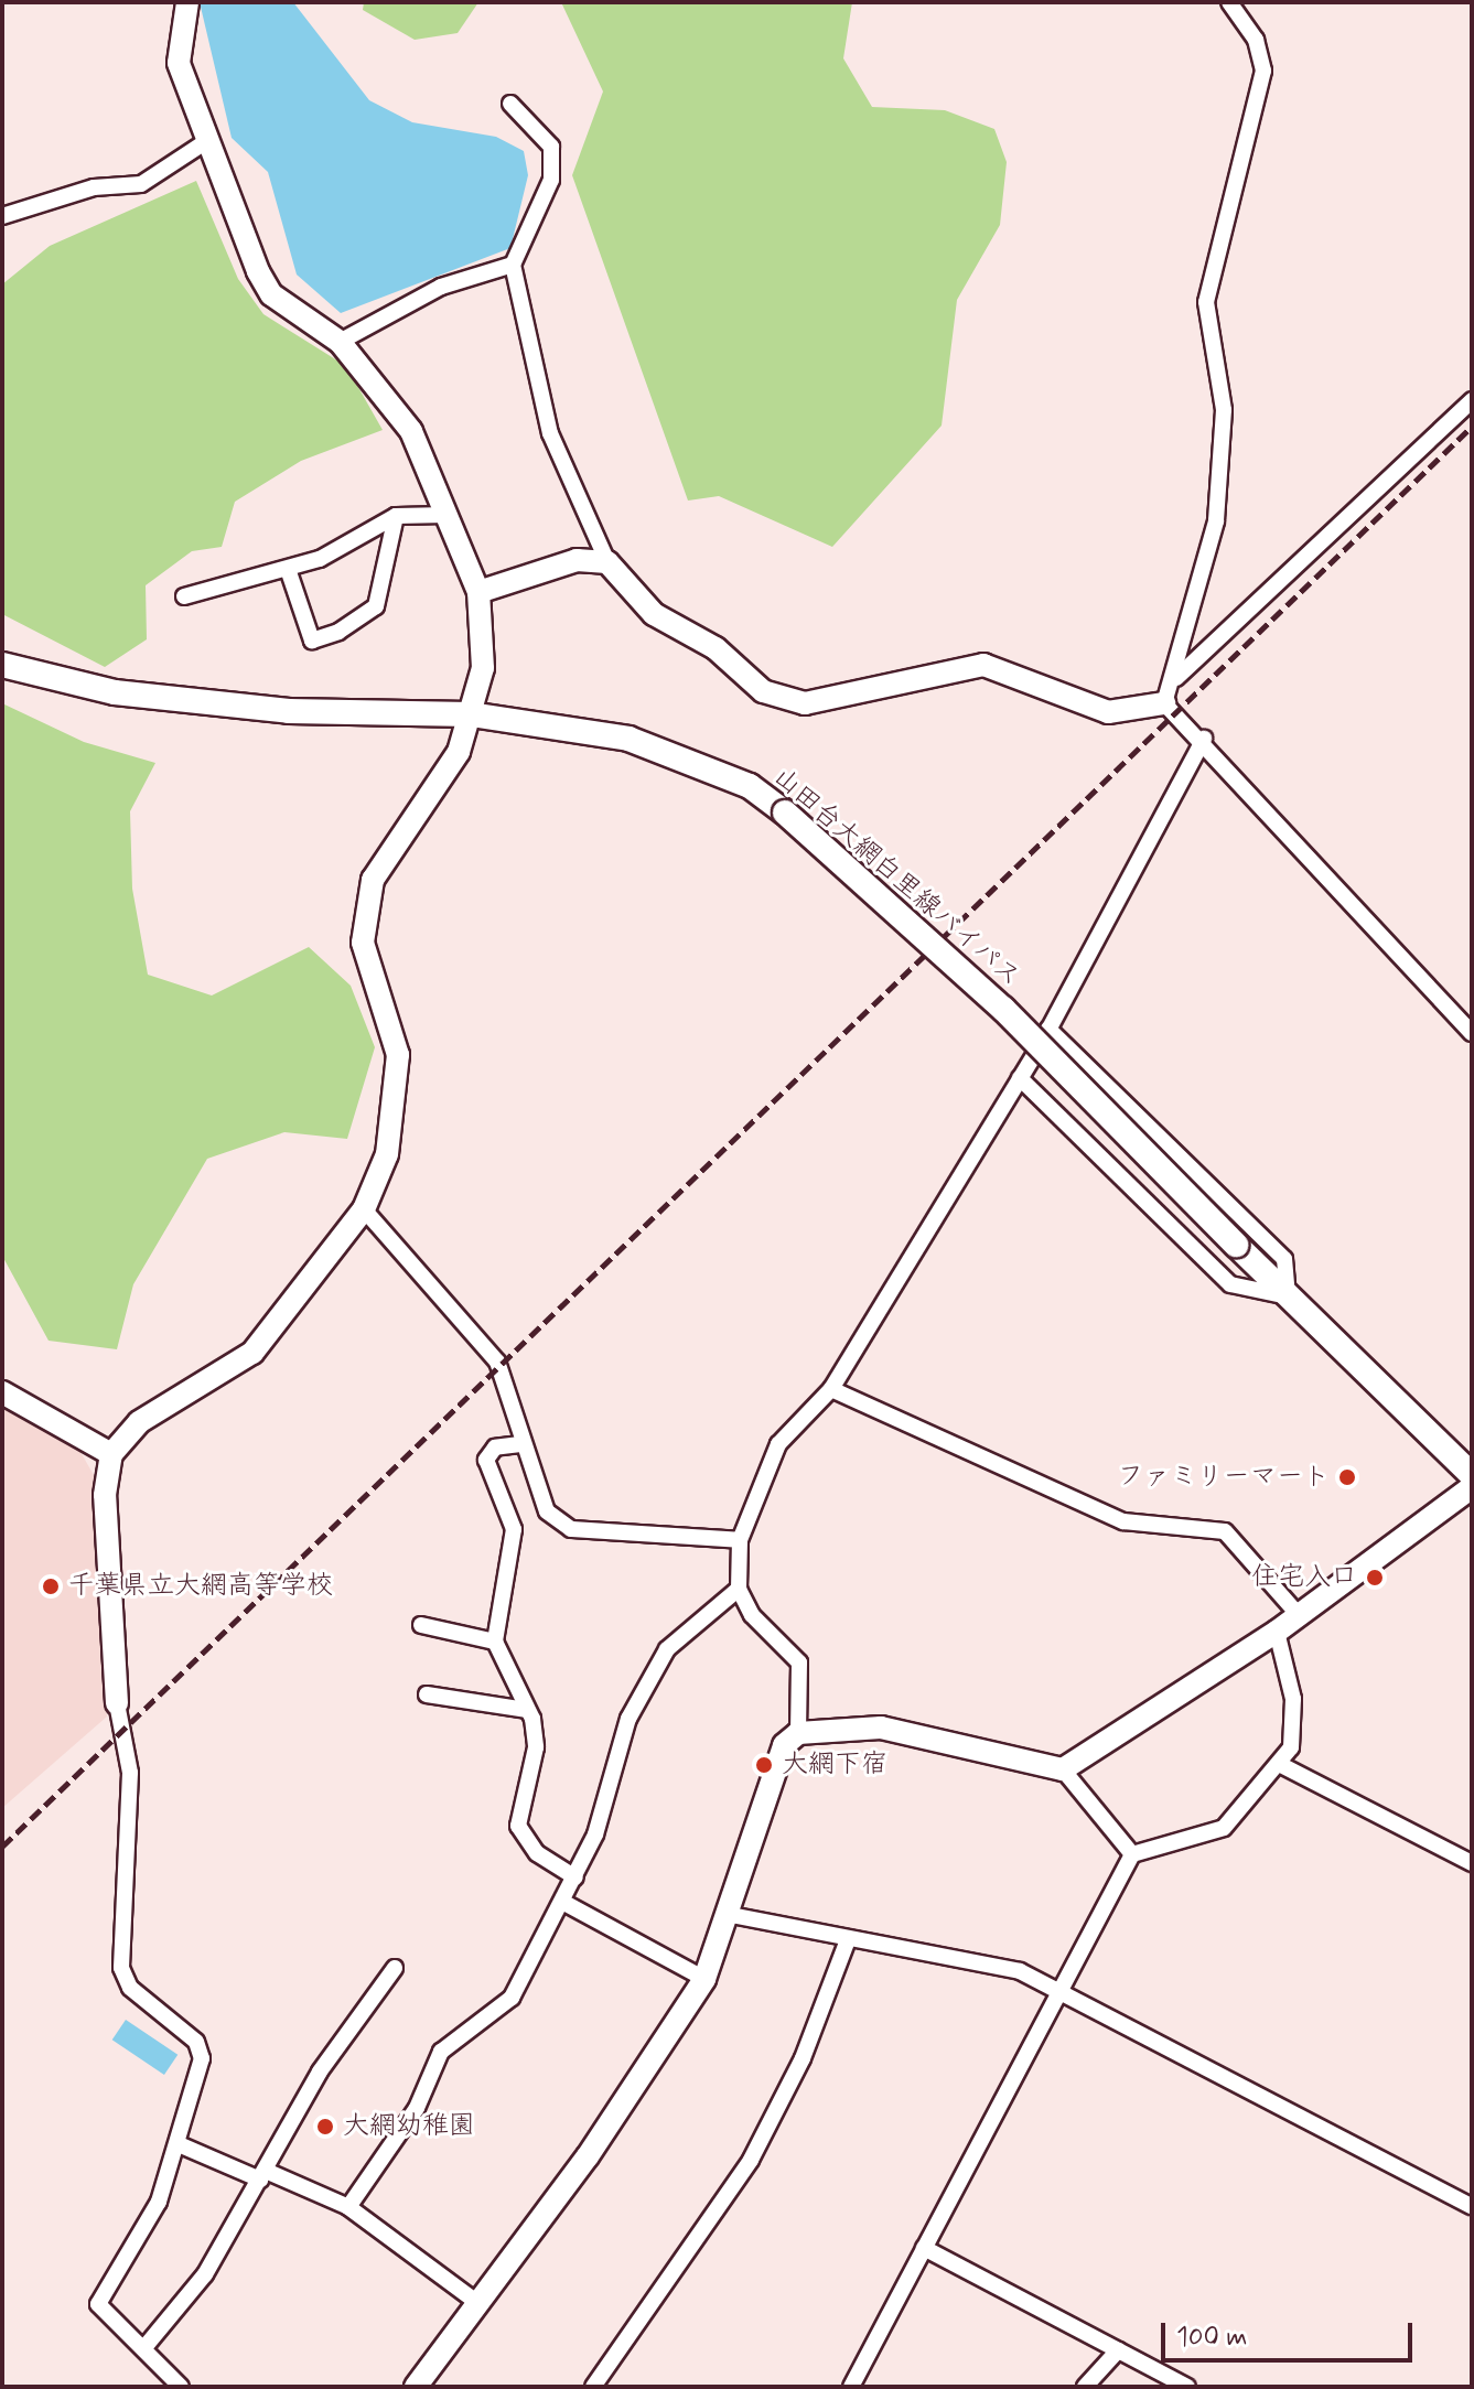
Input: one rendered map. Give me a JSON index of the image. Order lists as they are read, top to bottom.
{
  "streets": {
    "main road": ["山田台大網白里線バイパス"]
  },
  "places": [
    "ファミリーマート",
    "住宅入口",
    "千葉県立大網高等学校",
    "大網下宿",
    "大網幼稚園"
  ],
  "scale_bar": "100 m"
}
